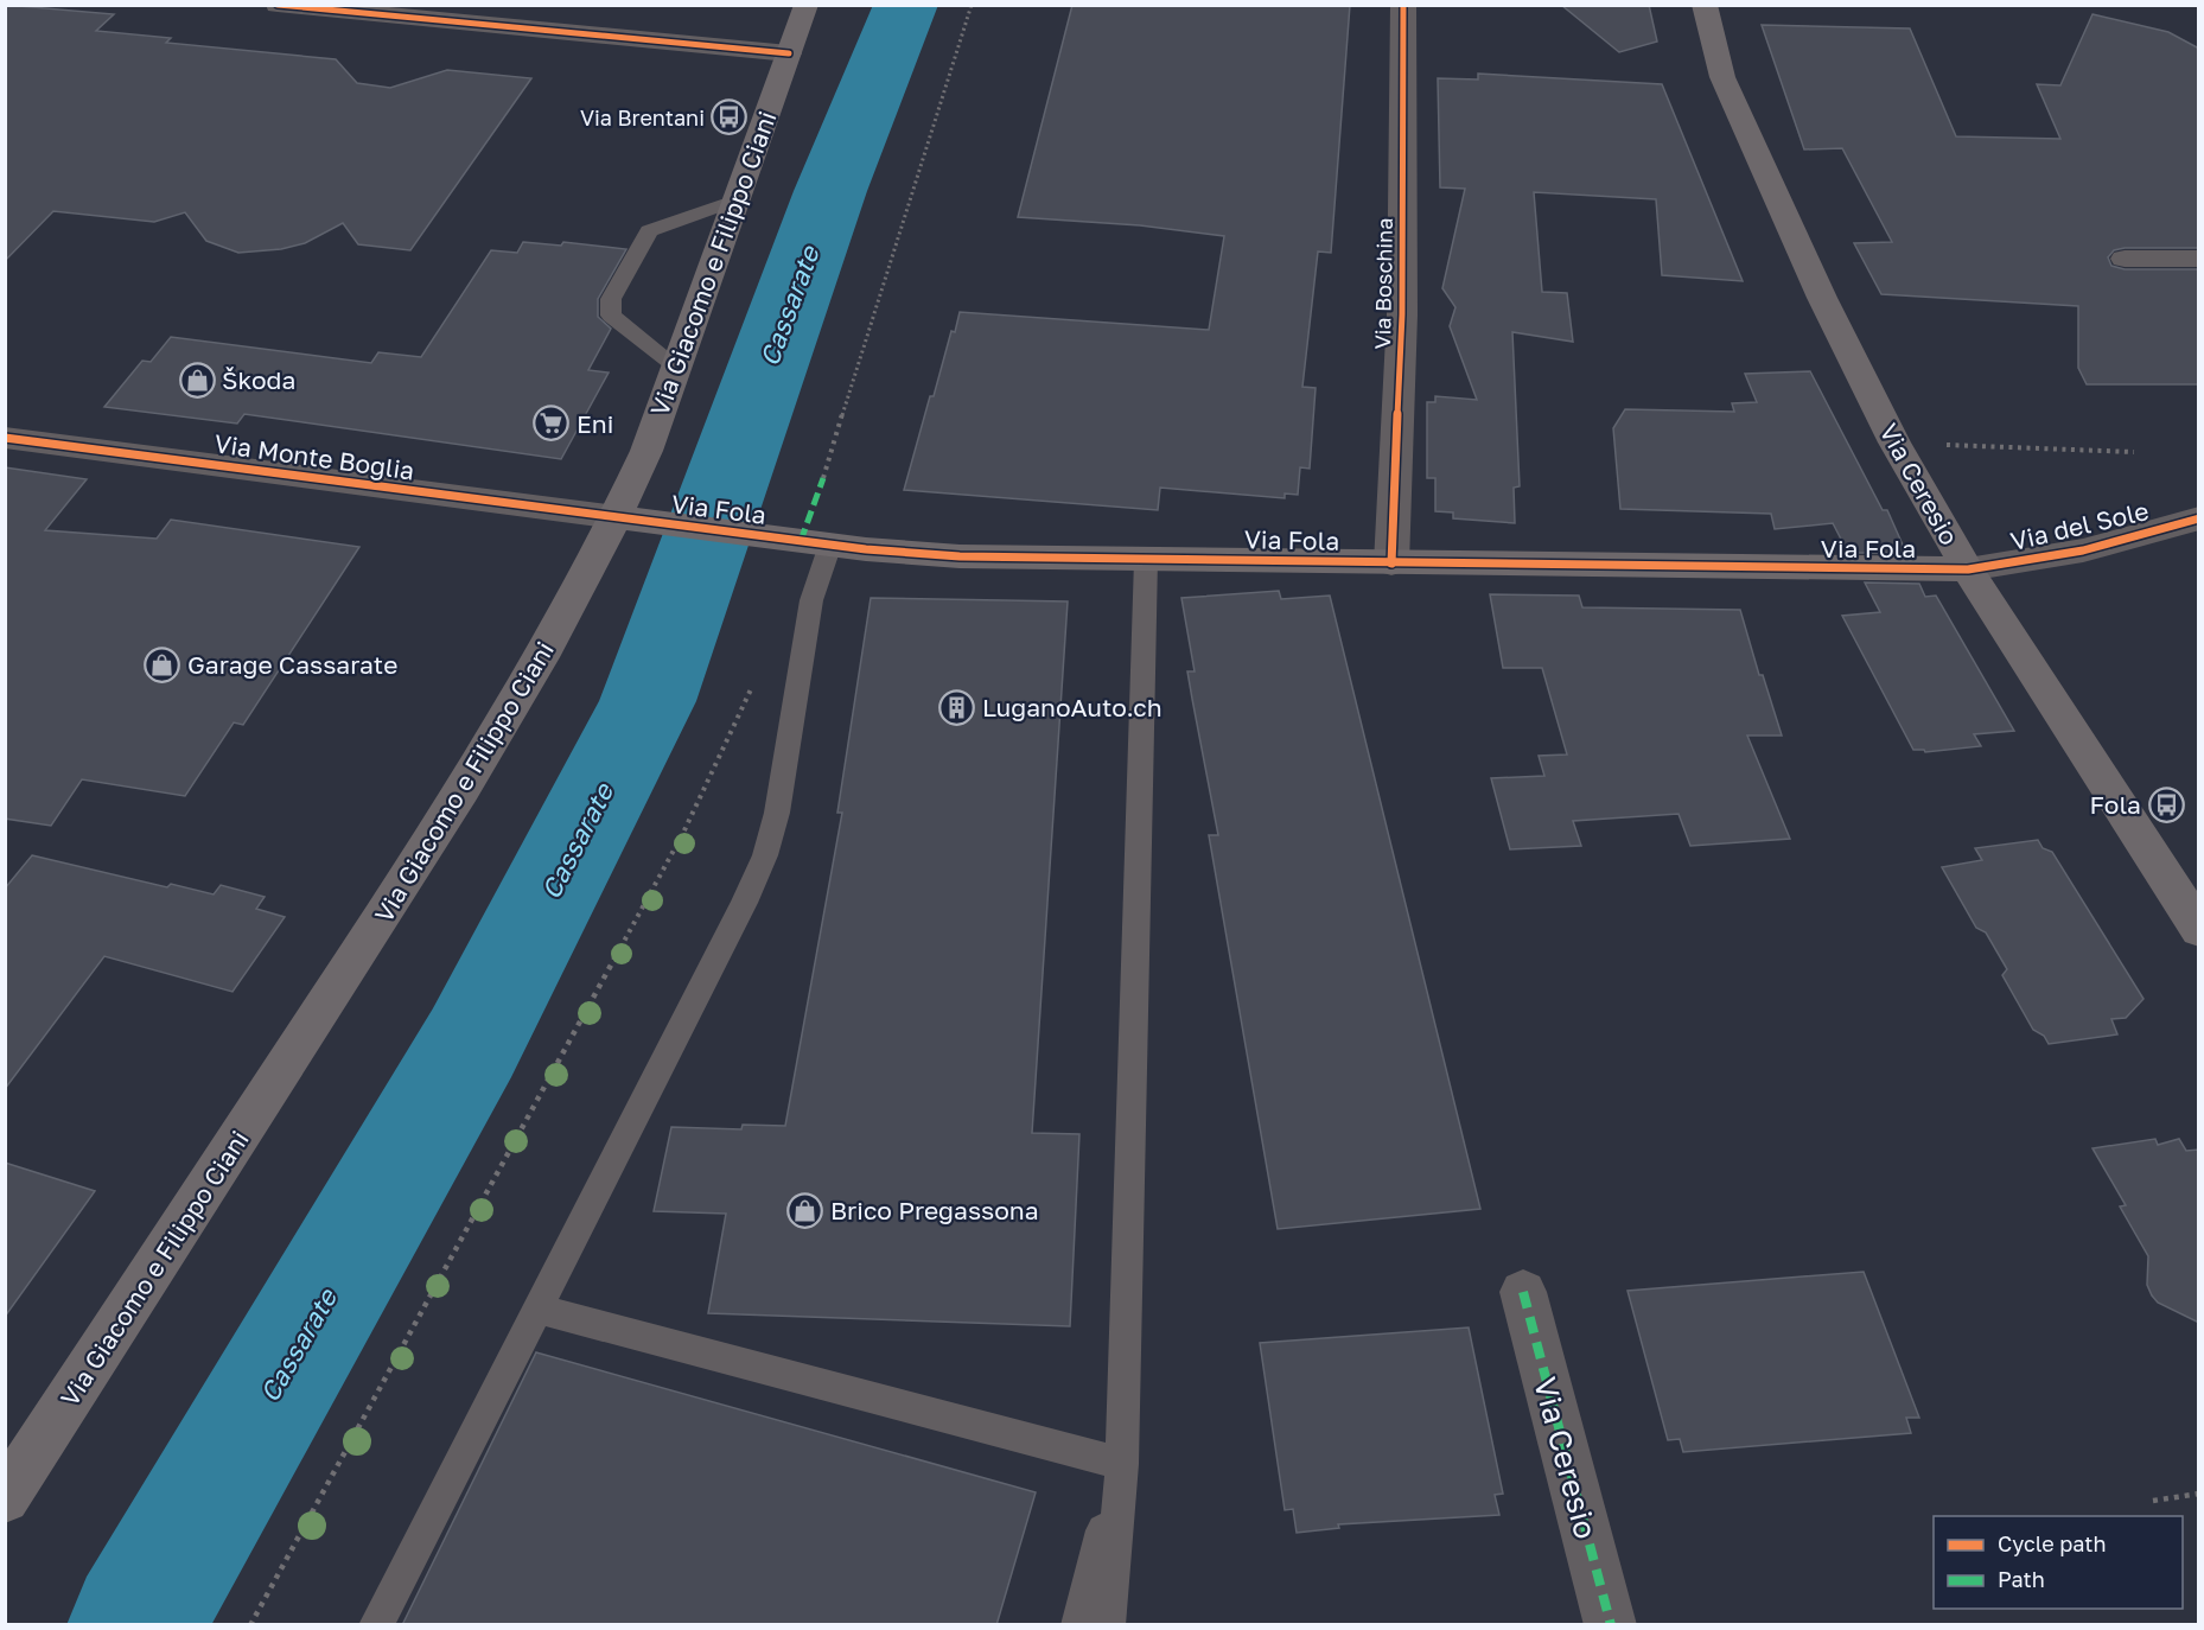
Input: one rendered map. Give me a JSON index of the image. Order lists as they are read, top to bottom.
{
  "streets": {
    "main road": ["Via Giacomo e Filippo Ciani", "Via Ceresio", "Via Fola"],
    "street": ["Via Boschina", "Via Monte Boglia", "Via del Sole"]
  },
  "crossings": [
    ["Via Giacomo e Filippo Ciani", "Via Monte Boglia"],
    ["Via Giacomo e Filippo Ciani", "Via Fola"],
    ["Via Boschina", "Via Fola"],
    ["Via Monte Boglia", "Via Fola"],
    ["Via Ceresio", "Via Fola"],
    ["Via Ceresio", "Via del Sole"],
    ["Via Fola", "Via del Sole"]
  ],
  "water": ["Cassarate"],
  "places": {
    "bus stop": ["Via Brentani", "Fola"],
    "shop": ["Škoda", "Garage Cassarate", "Brico Pregassona"],
    "supermarket": ["Eni"],
    "building": ["LuganoAuto.ch"]
  },
  "legend": ["Cycle path", "Path"]
}
